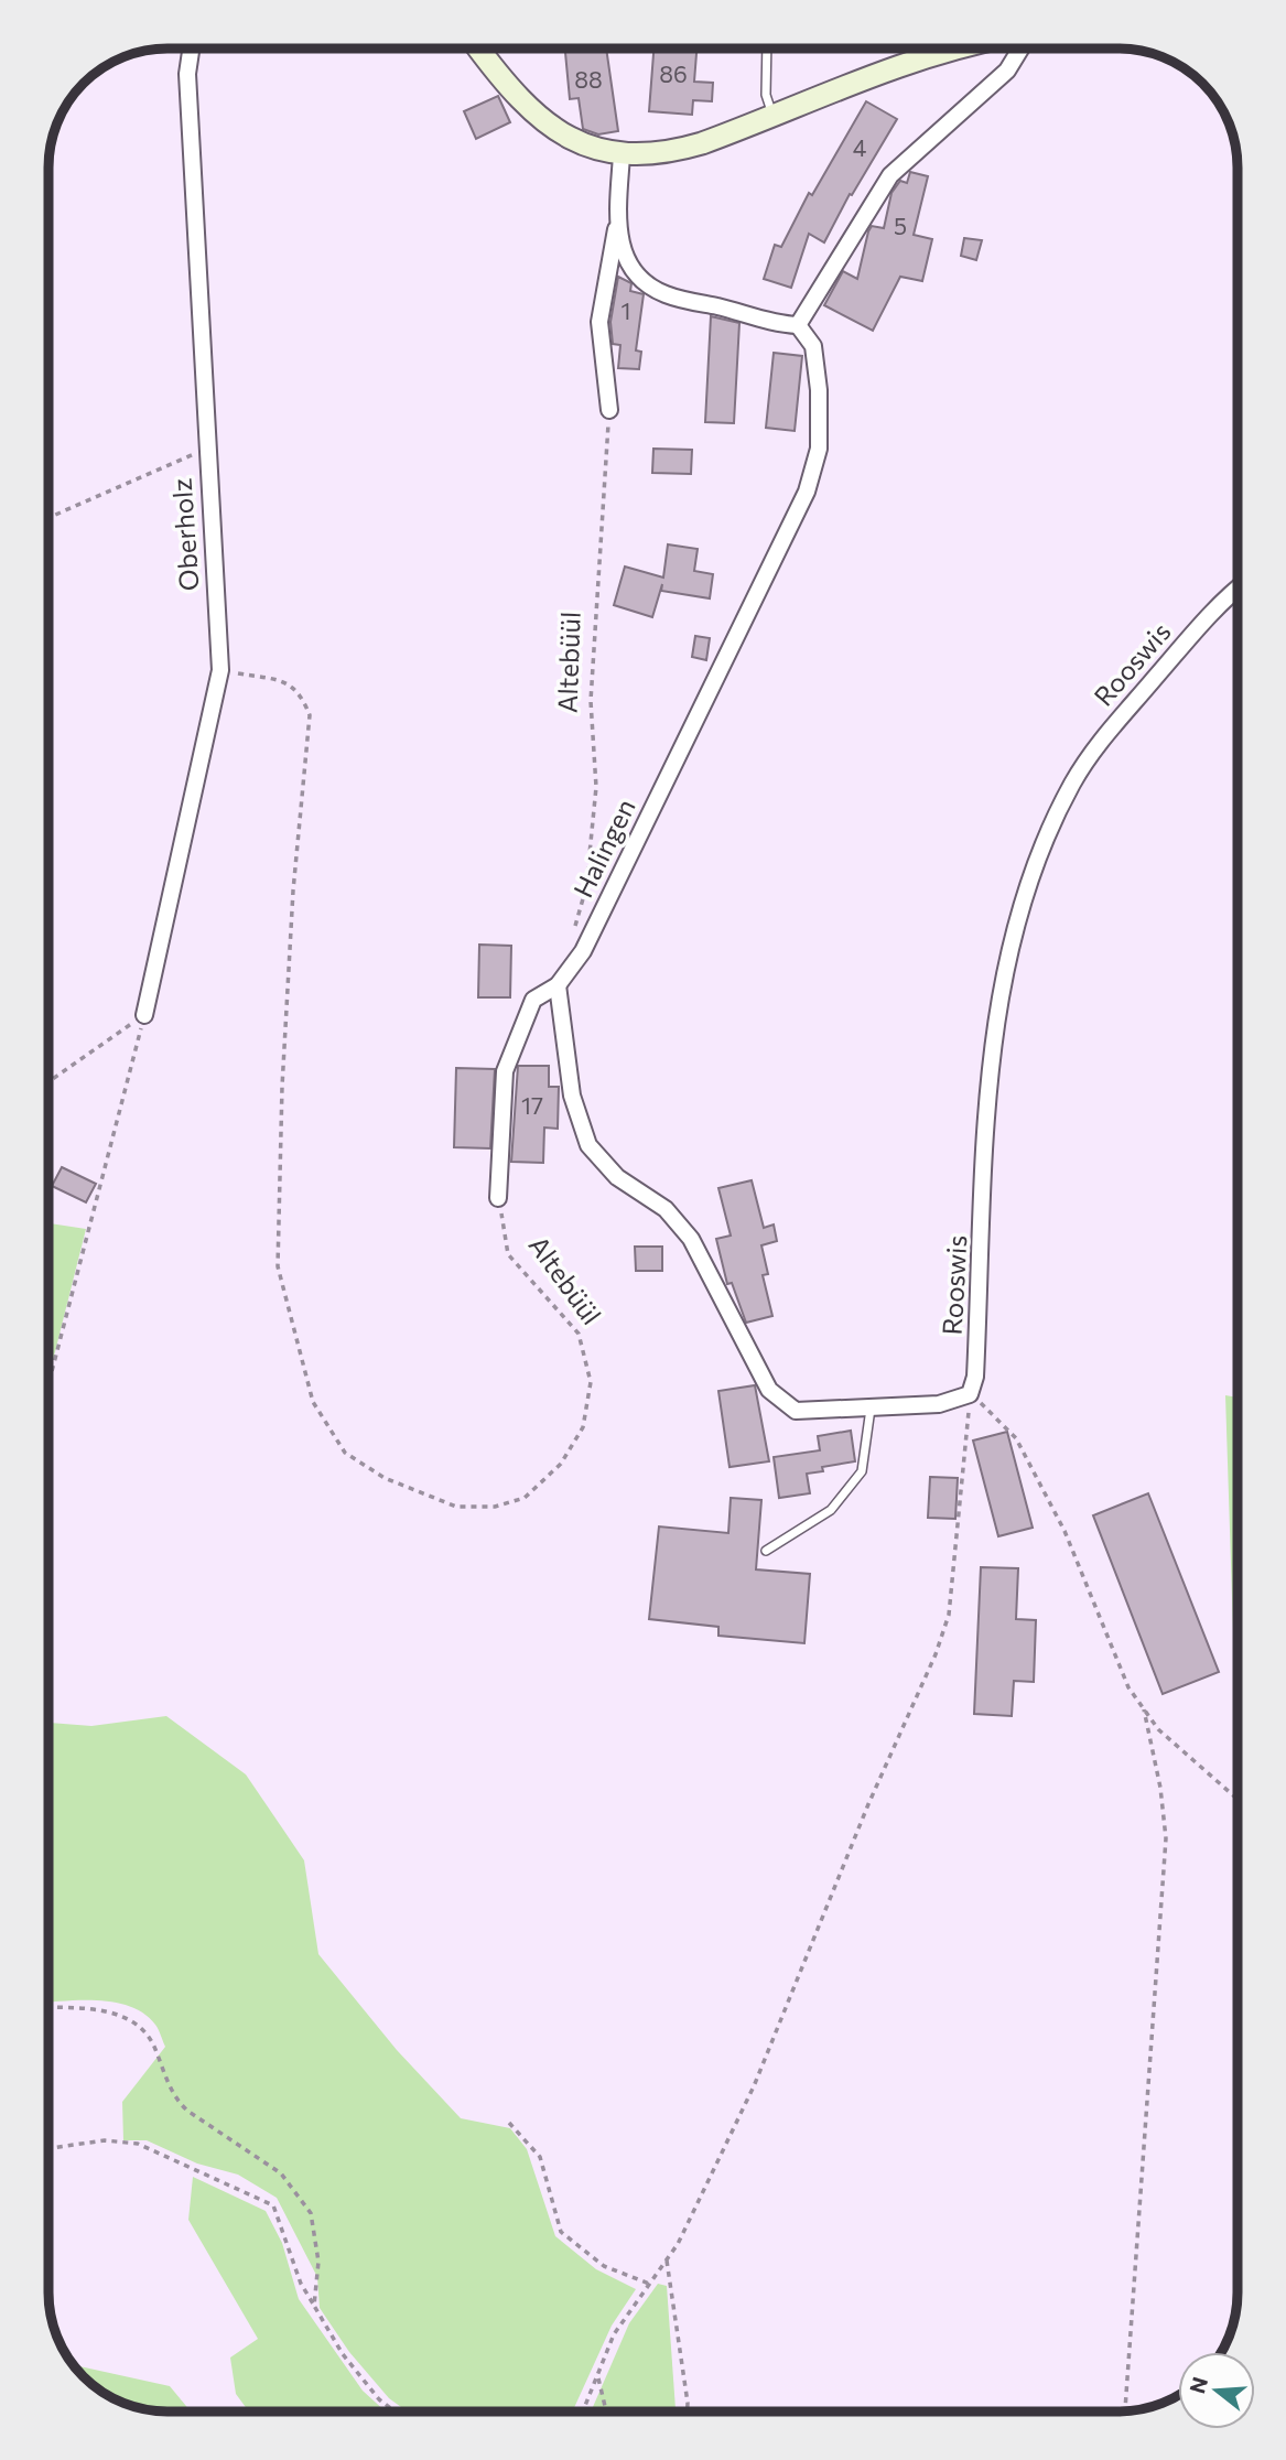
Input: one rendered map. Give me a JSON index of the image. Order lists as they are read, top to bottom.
{
  "streets": {
    "street": ["Oberholz", "Rooswis", "Halingen"],
    "path": ["Altebüül"]
  },
  "crossings": [
    ["Oberholz", "Altebüül"]
  ],
  "house_numbers": [
    "86",
    "88",
    "4",
    "5",
    "1",
    "17"
  ],
  "north": "left"
}
